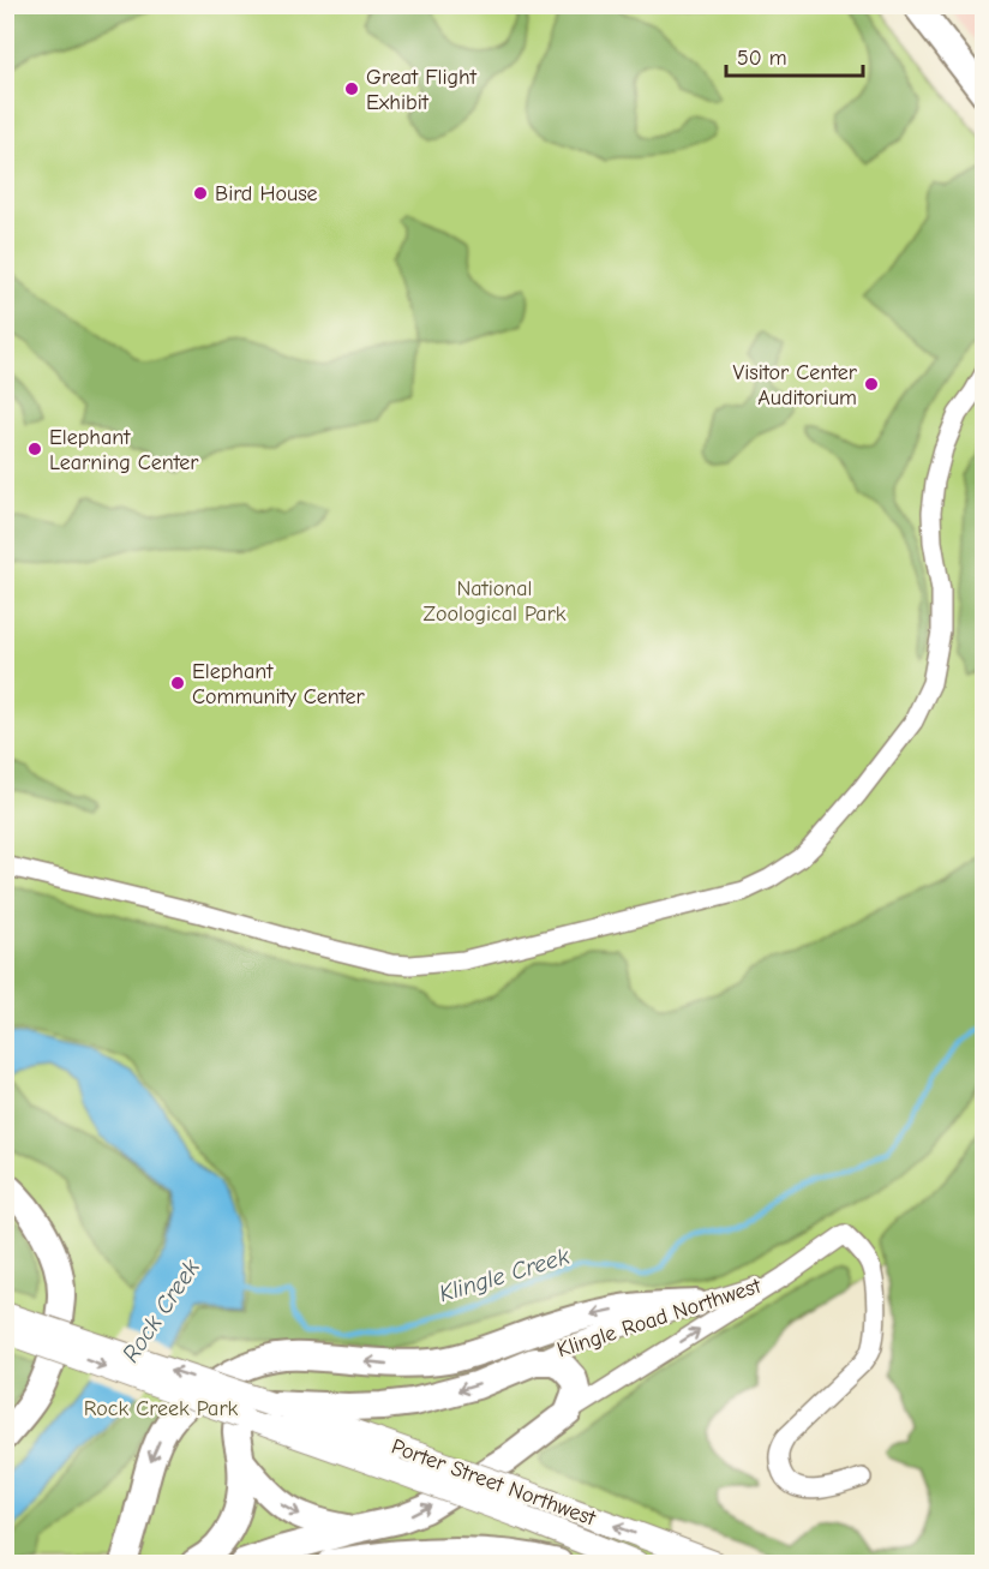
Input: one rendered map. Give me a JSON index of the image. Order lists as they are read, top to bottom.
{
  "streets": {
    "main road": ["Porter Street Northwest"],
    "street": ["Klingle Road Northwest"]
  },
  "water": ["Klingle Creek", "Rock Creek"],
  "parks": ["National Zoological Park", "Rock Creek Park"],
  "places": [
    "Great Flight Exhibit",
    "Bird House",
    "Visitor Center Auditorium",
    "Elephant Learning Center",
    "Elephant Community Center"
  ],
  "scale_bar": "50 m"
}
